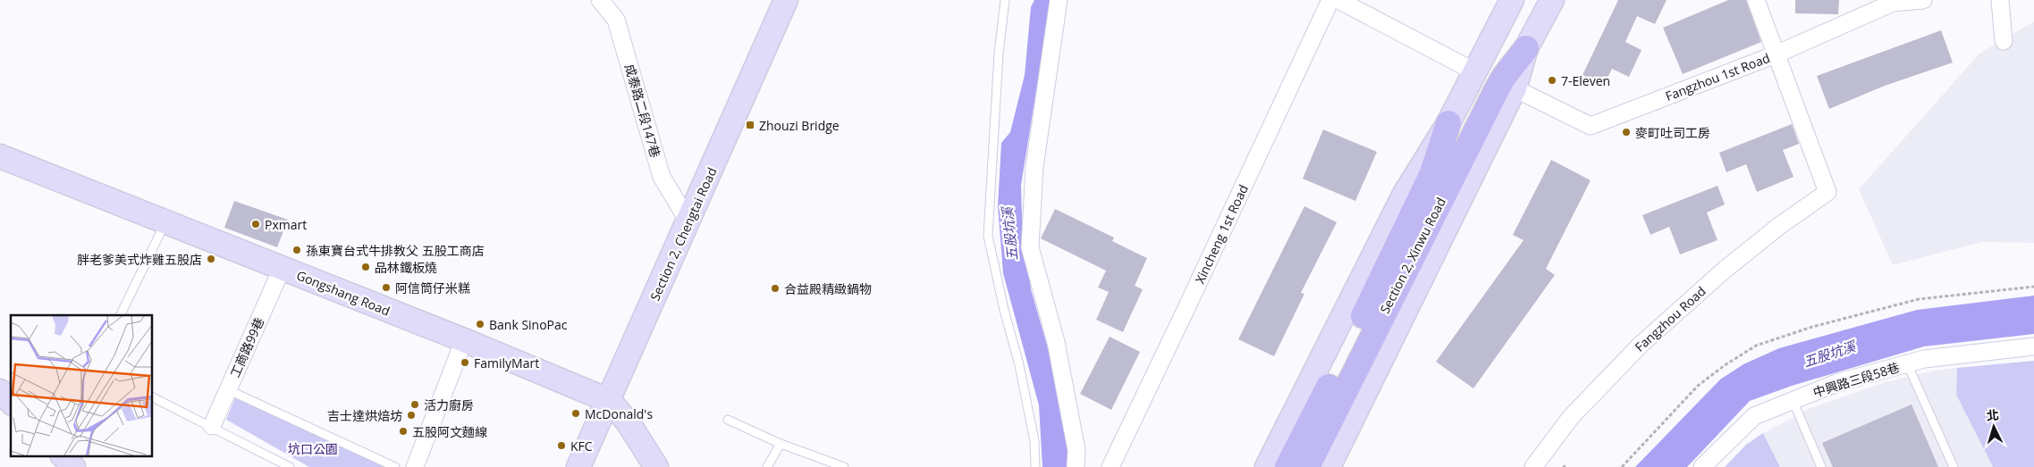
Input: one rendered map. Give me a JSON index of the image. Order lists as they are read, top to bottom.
{
  "streets": {
    "main road": ["Section 2, Chengtai Road", "Section 2, Xinwu Road", "Gongshang Road"],
    "street": [
      "Fangzhou 1st Road",
      "成泰路二段147巷",
      "Xincheng 1st Road",
      "Fangzhou Road",
      "工商路99巷",
      "中興路三段58巷"
    ]
  },
  "crossings": [
    ["Fangzhou 1st Road", "Section 2, Xinwu Road"],
    ["Fangzhou 1st Road", "Fangzhou Road"],
    ["成泰路二段147巷", "Section 2, Chengtai Road"],
    ["Section 2, Chengtai Road", "Gongshang Road"],
    ["Gongshang Road", "工商路99巷"]
  ],
  "water": ["五股坑溪"],
  "parks": ["坑口公園"],
  "places": {
    "other": [
      "7-Eleven",
      "麥町吐司工房",
      "Pxmart",
      "孫東寶台式牛排教父 五股工商店",
      "胖老爹美式炸雞五股店",
      "品林鐵板燒",
      "阿信筒仔米糕",
      "合益殿精緻鍋物",
      "Bank SinoPac",
      "FamilyMart",
      "活力廚房",
      "McDonald's",
      "吉士達烘焙坊",
      "五股阿文麵線",
      "KFC"
    ],
    "transit": ["Zhouzi Bridge"]
  },
  "north": "top"
}
